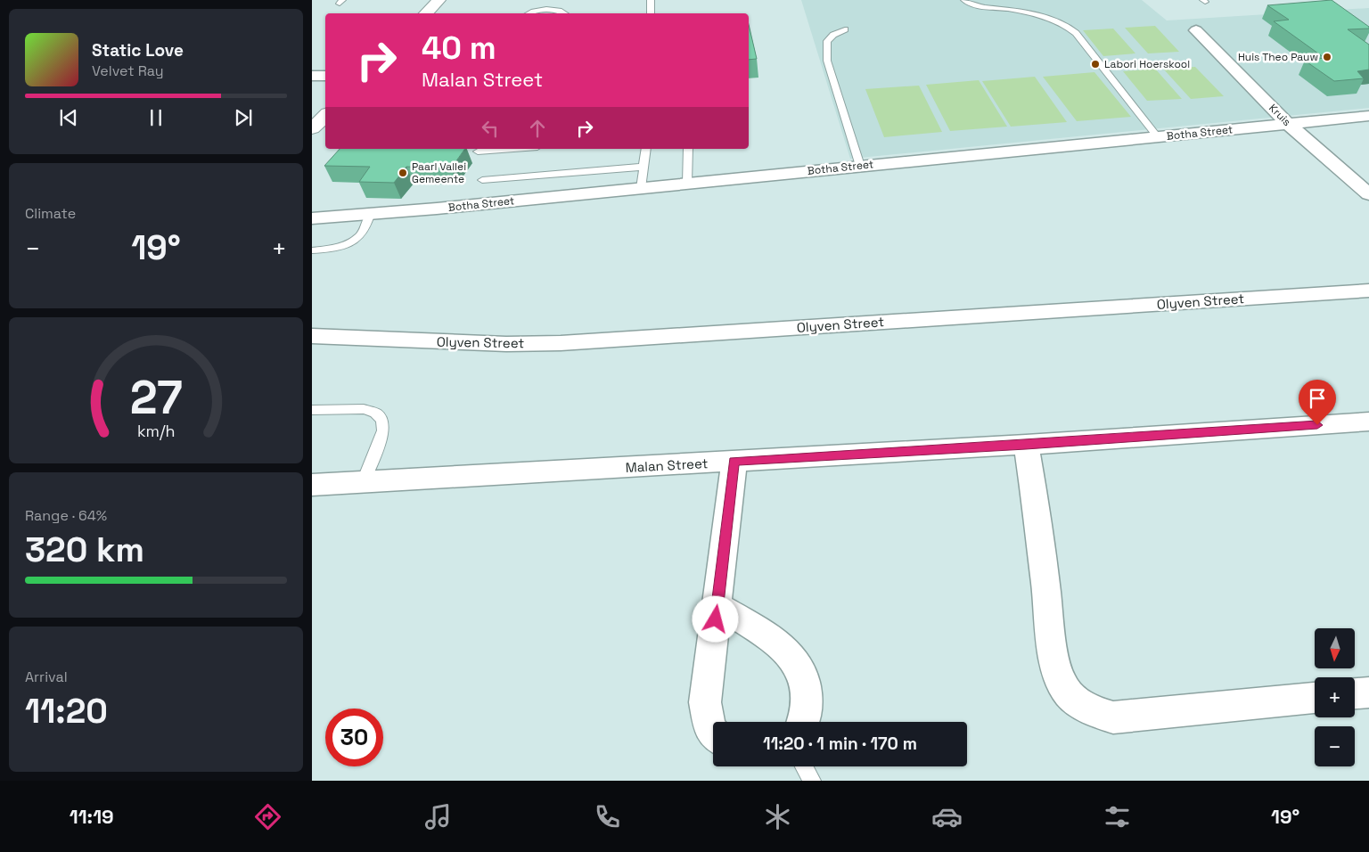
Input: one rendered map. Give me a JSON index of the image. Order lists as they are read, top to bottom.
{
  "streets": {
    "street": [
      "Kruis",
      "Botha Street",
      "Olyven Street",
      "Malan Street"
    ]
  },
  "crossings": [
    ["Kruis", "Botha Street"]
  ],
  "places": ["Huis Theo Pauw", "Labori Hoerskool", "Paarl Vallei Gemeente"],
  "north": "bottom",
  "page": {
    "turn": ["40 m", "Malan Street"],
    "song": ["Static Love", "Velvet Ray"],
    "tile": [
      "Climate",
      ["Range · 64%", "320 km"],
      ["Arrival", "11:20"]
    ],
    "heat": ["−", "19°", "+"],
    "map_buttons": ["+", "−"],
    "limit": "30",
    "trip": "11:20 · 1 min · 170 m",
    "tabs": ["11:19", "19°"],
    "gauge": ["27", "km/h"]
  }
}
